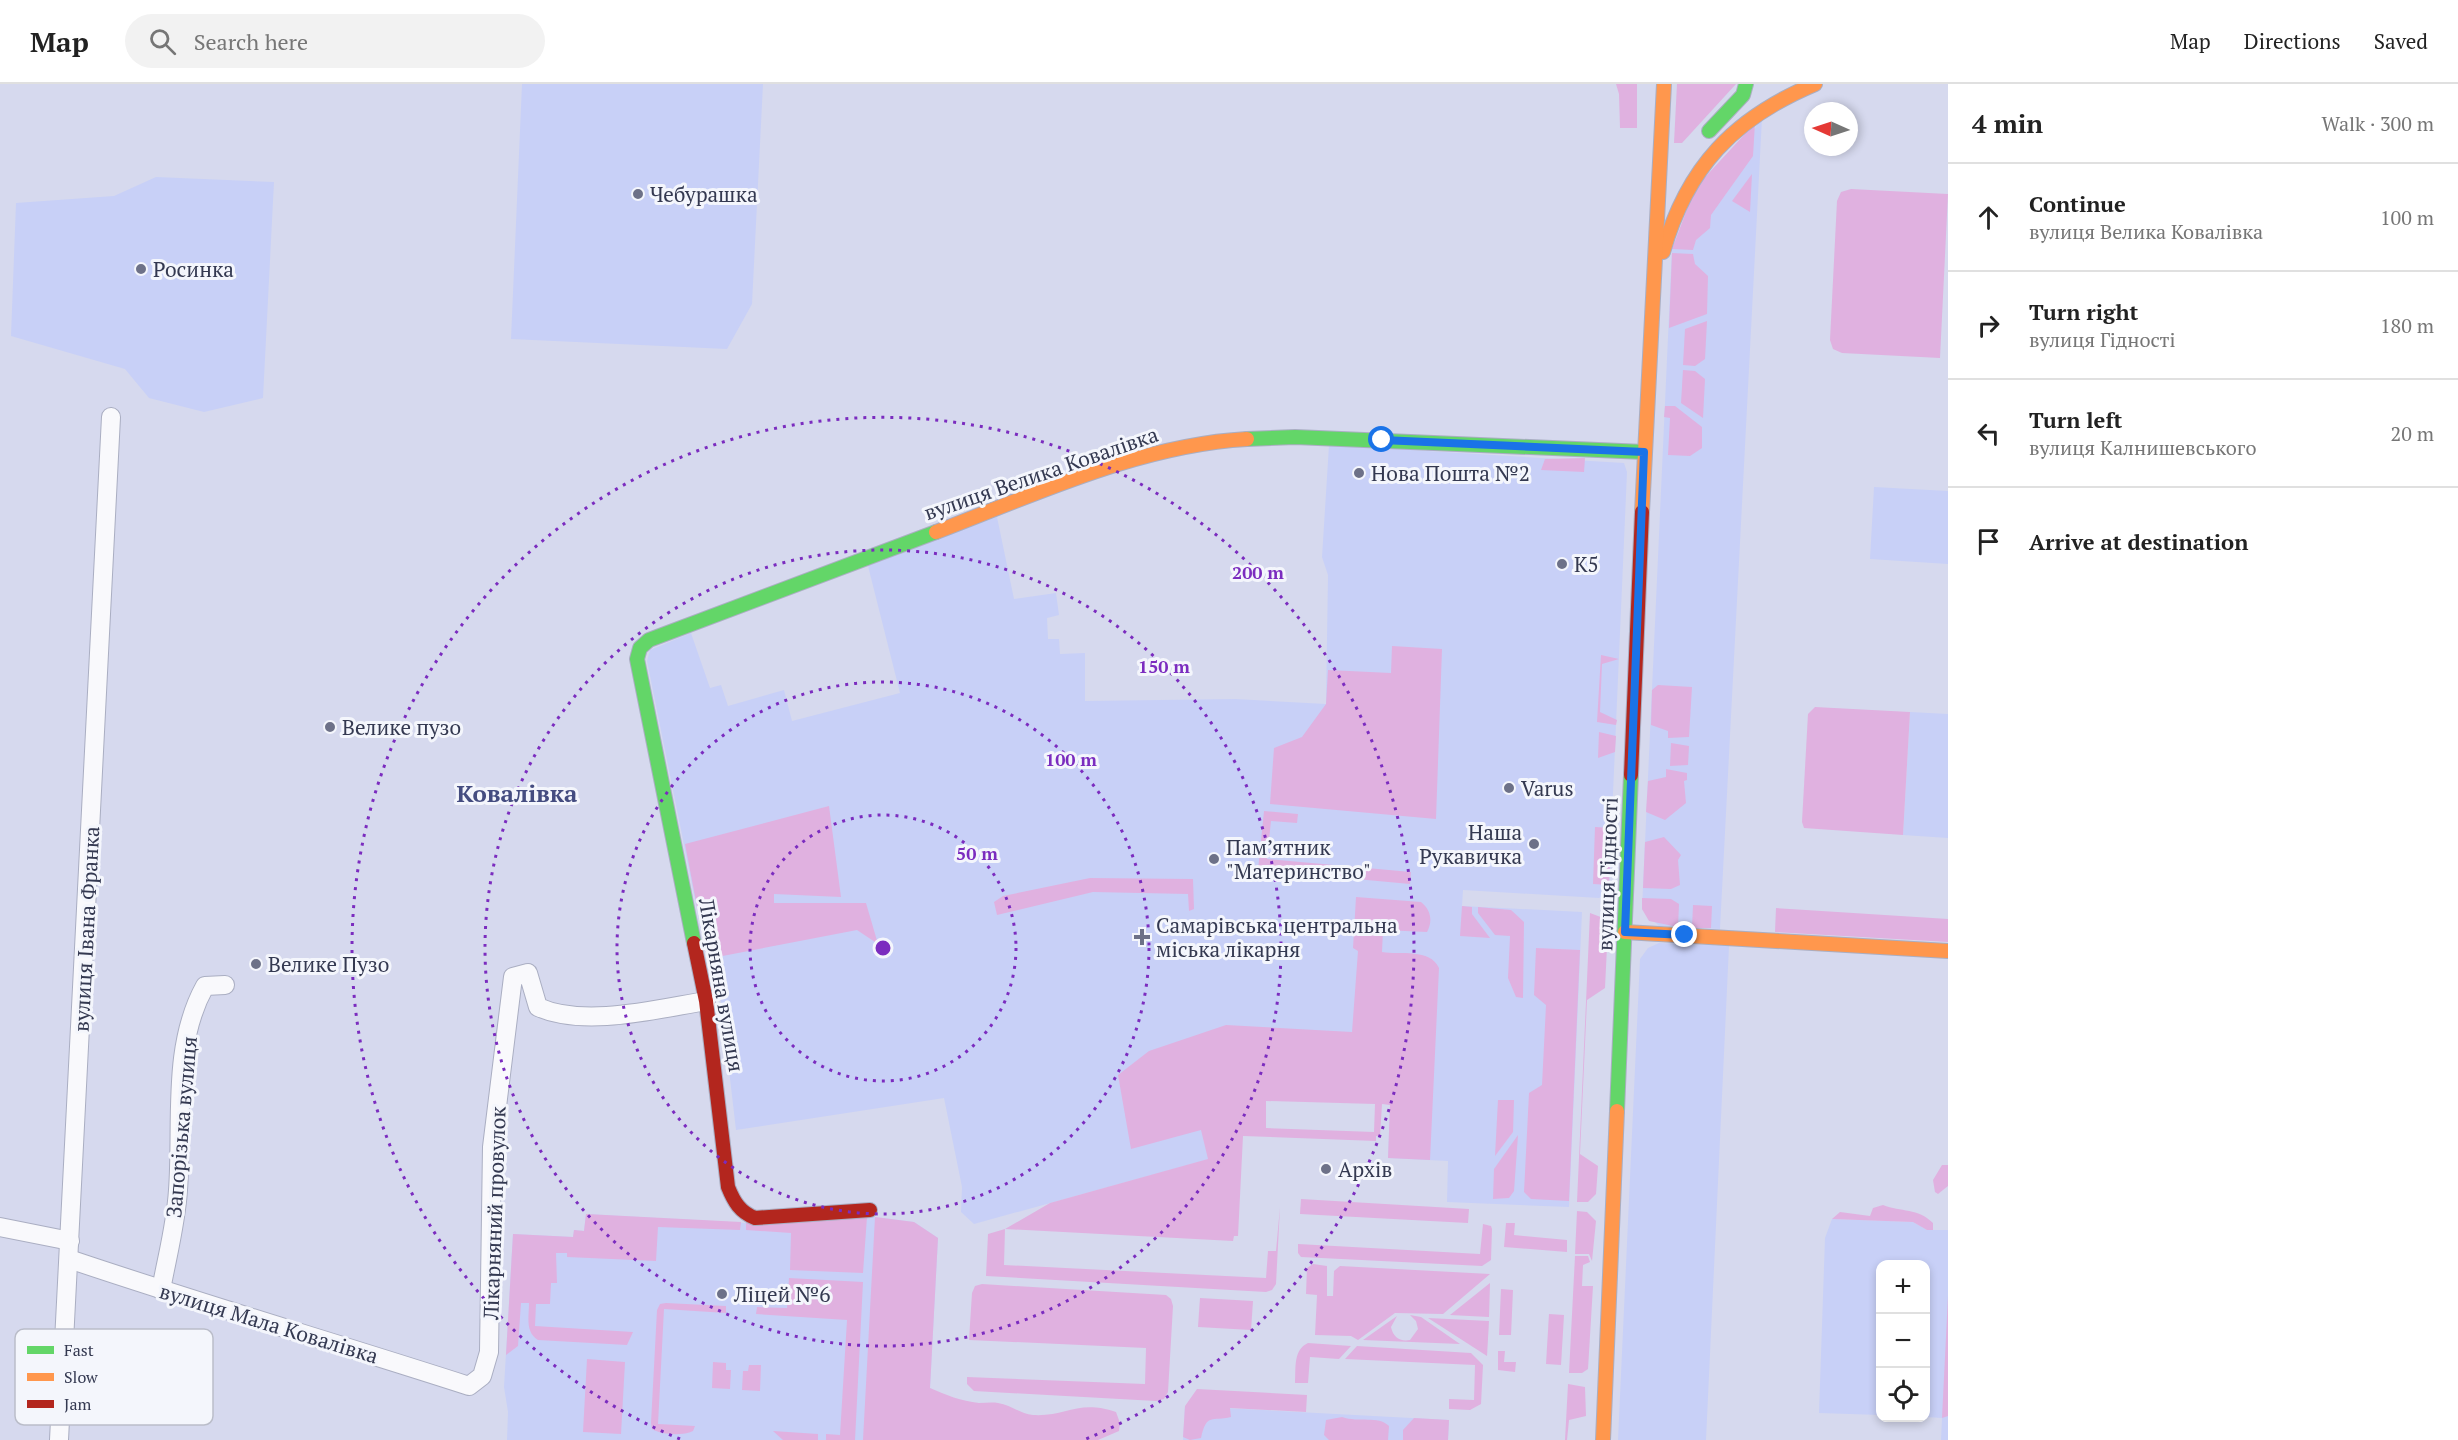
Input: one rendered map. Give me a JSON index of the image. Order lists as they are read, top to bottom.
{
  "streets": {
    "street": [
      "вулиця Велика Ковалівка",
      "вулиця Гідності",
      "вулиця Івана Франка",
      "Лікарняна вулиця",
      "Запорізька вулиця",
      "Лікарняний провулок",
      "вулиця Мала Ковалівка"
    ]
  },
  "crossings": [
    ["вулиця Велика Ковалівка", "вулиця Гідності"],
    ["вулиця Велика Ковалівка", "Лікарняна вулиця"],
    ["вулиця Івана Франка", "вулиця Мала Ковалівка"],
    ["Лікарняна вулиця", "Лікарняний провулок"],
    ["Запорізька вулиця", "вулиця Мала Ковалівка"],
    ["Лікарняний провулок", "вулиця Мала Ковалівка"]
  ],
  "districts": ["Ковалівка"],
  "places": {
    "other": [
      "Чебурашка",
      "Росинка",
      "Нова Пошта №2",
      "К5",
      "Велике пузо",
      "Varus",
      "Наша Рукавичка",
      "Пам’ятник \"Материнство\"",
      "Велике Пузо",
      "Архів",
      "Ліцей №6"
    ],
    "health": ["Самарівська центральна міська лікарня"]
  },
  "legend": ["Fast", "Slow", "Jam"],
  "north": "left",
  "page": {
    "header": "Map",
    "search": "Search here",
    "nav": ["Map", "Directions", "Saved"],
    "heading": ["4 min", "Walk · 300 m"],
    "list": [
      ["Continue", "вулиця Велика Ковалівка", "100 m"],
      ["Turn right", "вулиця Гідності", "180 m"],
      ["Turn left", "вулиця Калнишевського", "20 m"],
      "Arrive at destination"
    ],
    "map_buttons": ["+", "−"]
  },
  "rings": [
    "200 m",
    "150 m",
    "100 m",
    "50 m"
  ]
}
